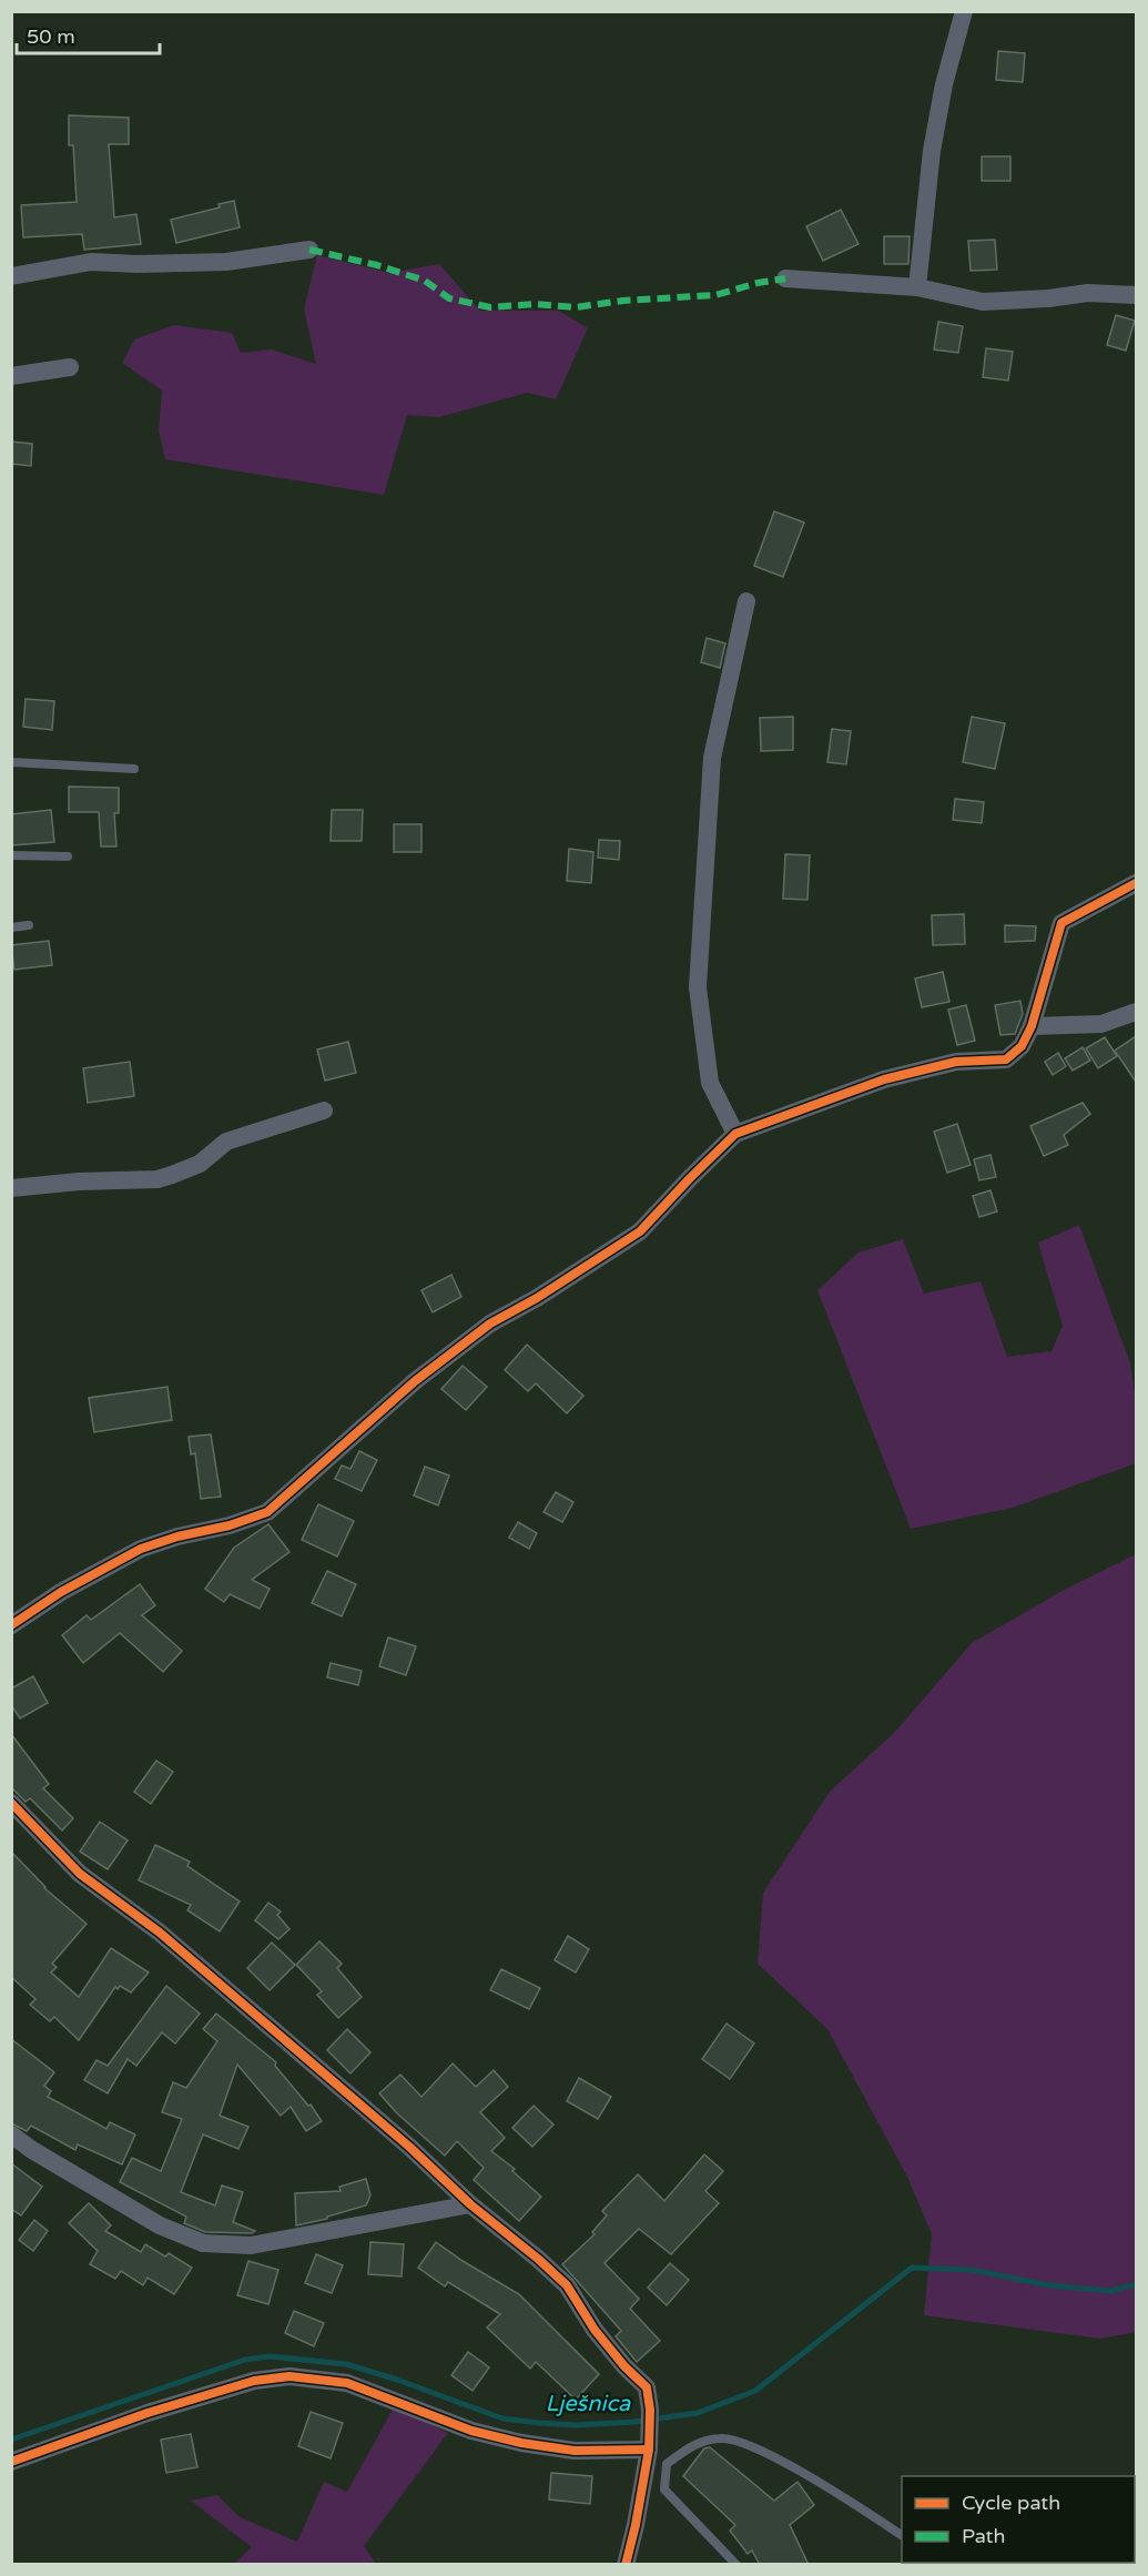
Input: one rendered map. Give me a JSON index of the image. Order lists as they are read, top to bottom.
{
  "water": ["Lješnica"],
  "legend": ["Cycle path", "Path"],
  "scale_bar": "50 m"
}
